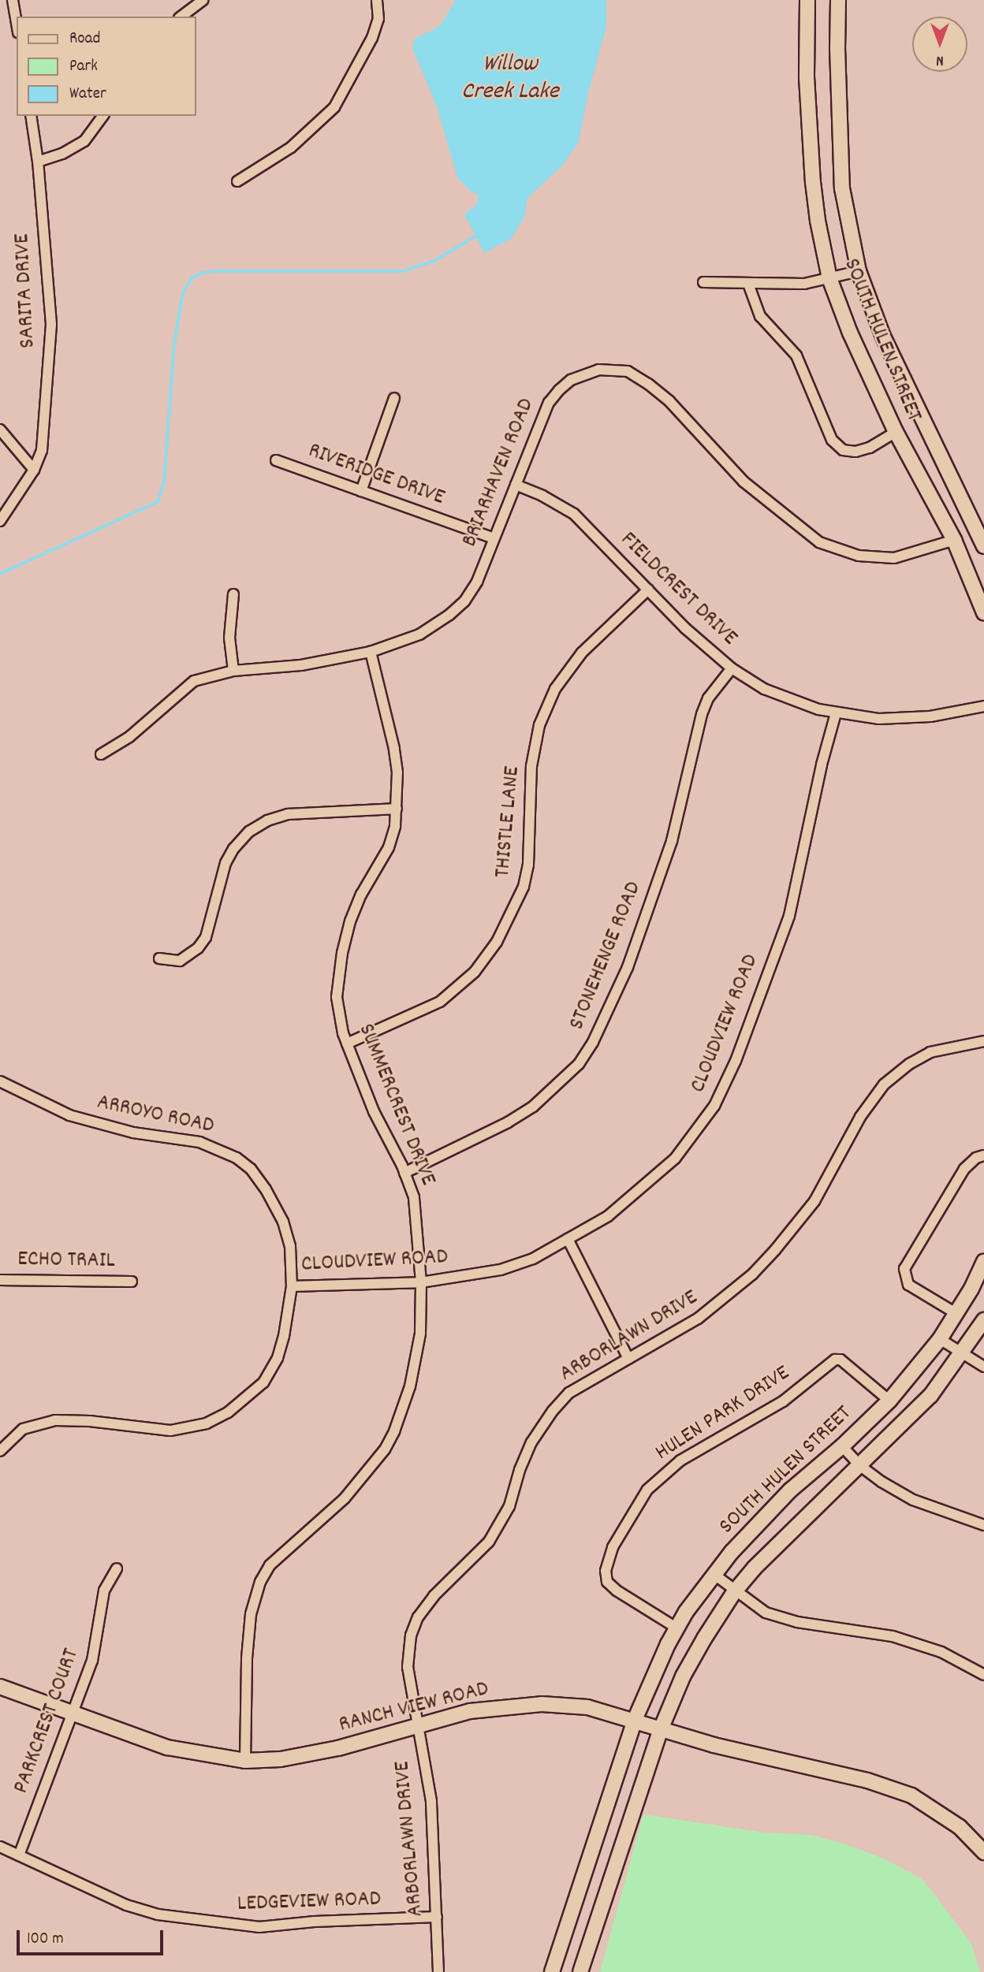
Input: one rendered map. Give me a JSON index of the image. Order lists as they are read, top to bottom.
{
  "streets": {
    "main road": ["SOUTH HULEN STREET", "BRIARHAVEN ROAD", "RANCH VIEW ROAD"],
    "street": [
      "SARITA DRIVE",
      "RIVERIDGE DRIVE",
      "FIELDCREST DRIVE",
      "THISTLE LANE",
      "STONEHENGE ROAD",
      "CLOUDVIEW ROAD",
      "SUMMERCREST DRIVE",
      "ARROYO ROAD",
      "ECHO TRAIL",
      "ARBORLAWN DRIVE",
      "HULEN PARK DRIVE",
      "PARKCREST COURT",
      "LEDGEVIEW ROAD"
    ]
  },
  "crossings": [
    ["SOUTH HULEN STREET", "BRIARHAVEN ROAD"],
    ["SOUTH HULEN STREET", "HULEN PARK DRIVE"],
    ["SOUTH HULEN STREET", "RANCH VIEW ROAD"],
    ["BRIARHAVEN ROAD", "RIVERIDGE DRIVE"],
    ["BRIARHAVEN ROAD", "FIELDCREST DRIVE"],
    ["BRIARHAVEN ROAD", "SUMMERCREST DRIVE"],
    ["FIELDCREST DRIVE", "THISTLE LANE"],
    ["FIELDCREST DRIVE", "STONEHENGE ROAD"],
    ["FIELDCREST DRIVE", "CLOUDVIEW ROAD"],
    ["THISTLE LANE", "SUMMERCREST DRIVE"],
    ["STONEHENGE ROAD", "SUMMERCREST DRIVE"],
    ["CLOUDVIEW ROAD", "SUMMERCREST DRIVE"],
    ["CLOUDVIEW ROAD", "ARROYO ROAD"],
    ["SUMMERCREST DRIVE", "RANCH VIEW ROAD"],
    ["ARBORLAWN DRIVE", "RANCH VIEW ROAD"],
    ["ARBORLAWN DRIVE", "LEDGEVIEW ROAD"],
    ["RANCH VIEW ROAD", "PARKCREST COURT"],
    ["PARKCREST COURT", "LEDGEVIEW ROAD"]
  ],
  "water": ["Willow Creek Lake"],
  "legend": ["Road", "Park", "Water"],
  "scale_bar": "100 m",
  "north": "bottom"
}
